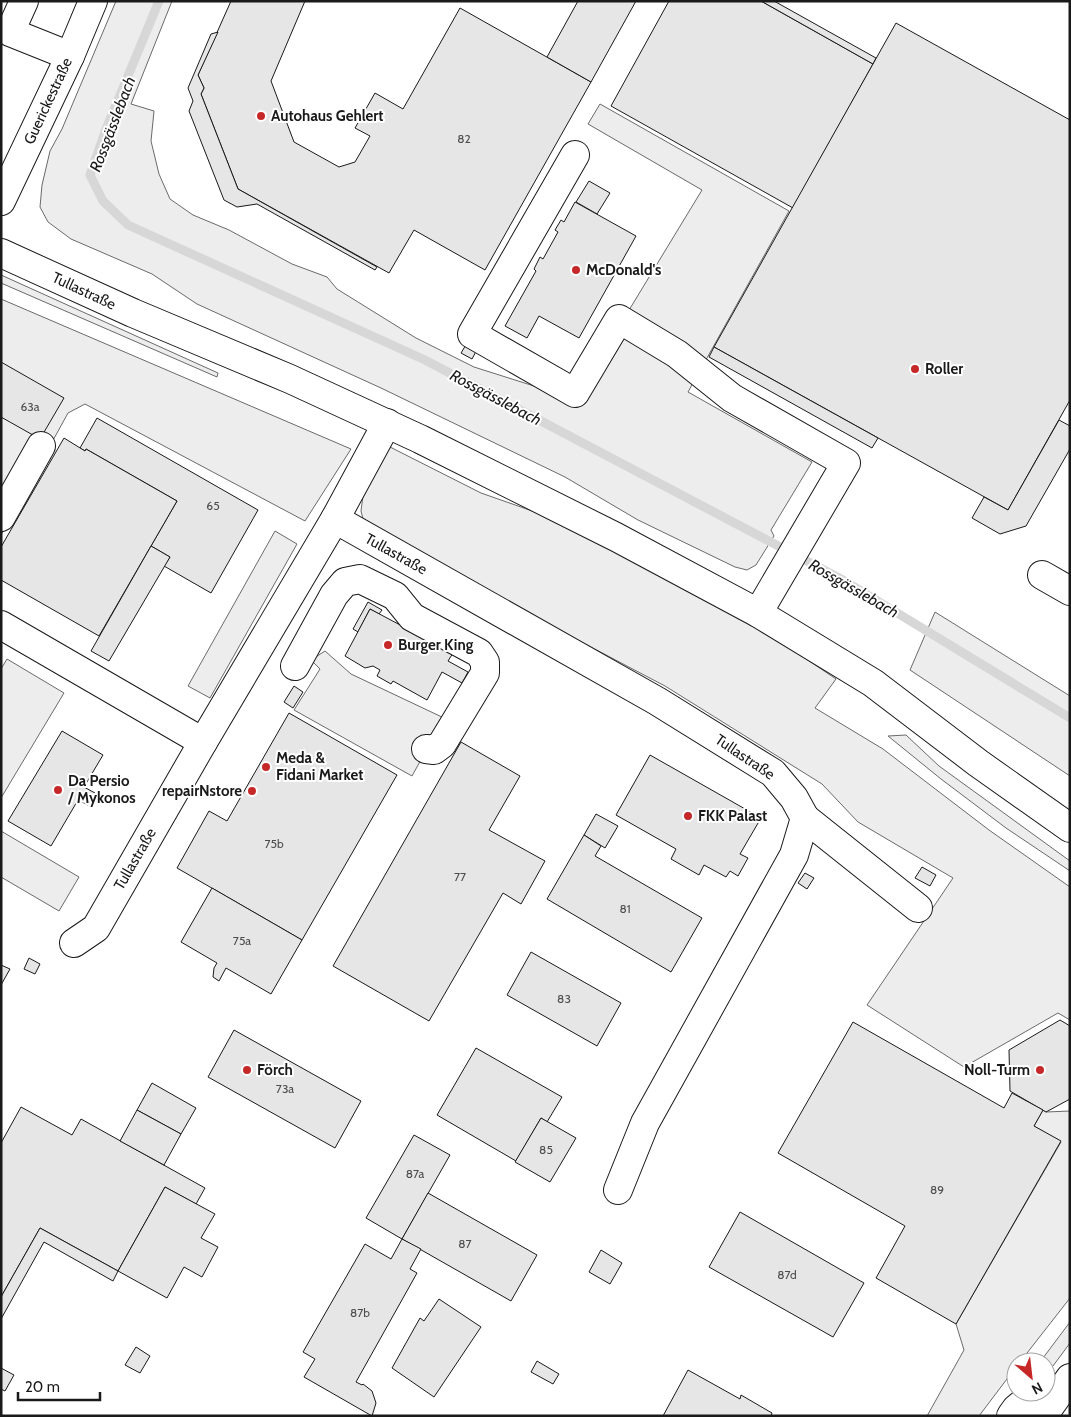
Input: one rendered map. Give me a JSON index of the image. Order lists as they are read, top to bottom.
{
  "streets": {
    "street": ["Guerickestraße", "Tullastraße"]
  },
  "water": ["Rossgässlebach"],
  "places": [
    "Autohaus Gehlert",
    "McDonald's",
    "Roller",
    "Burger King",
    "Meda & Fidani Market",
    "Da Persio / Mykonos",
    "repairNstore",
    "FKK Palast",
    "Förch",
    "Noll-Turm"
  ],
  "house_numbers": [
    "82",
    "63a",
    "65",
    "75b",
    "77",
    "81",
    "75a",
    "83",
    "73a",
    "85",
    "87a",
    "89",
    "87",
    "87d",
    "87b"
  ],
  "scale_bar": "20 m",
  "north": "bottom right"
}
